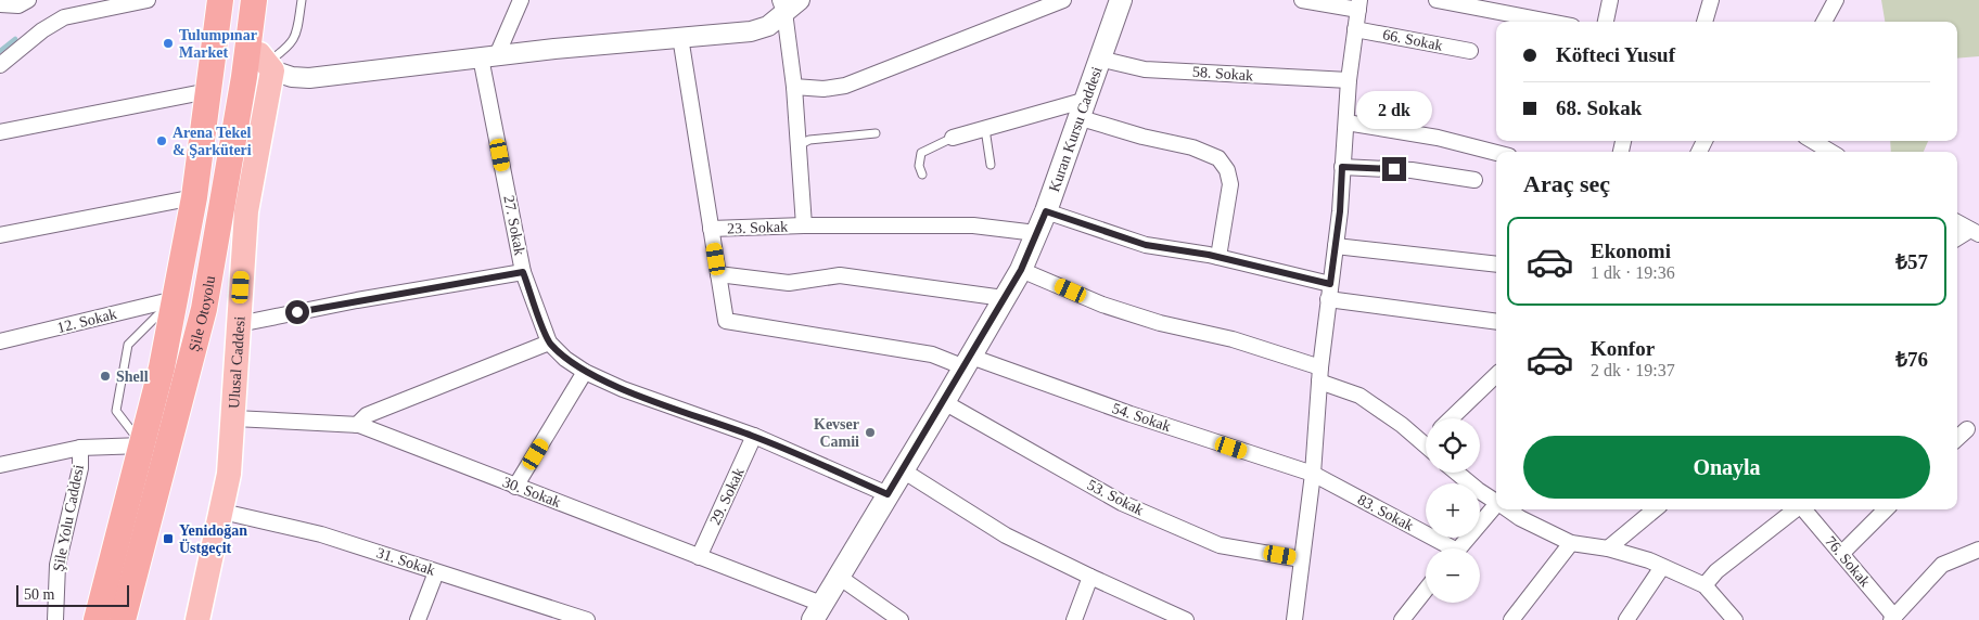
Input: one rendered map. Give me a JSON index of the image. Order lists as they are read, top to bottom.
{
  "streets": {
    "highway": ["Şile Otoyolu"],
    "main road": ["Kuran Kursu Caddesi", "Ulusal Caddesi"],
    "street": [
      "66. Sokak",
      "58. Sokak",
      "27. Sokak",
      "23. Sokak",
      "12. Sokak",
      "54. Sokak",
      "30. Sokak",
      "29. Sokak",
      "53. Sokak",
      "83. Sokak",
      "Şile Yolu Caddesi",
      "31. Sokak",
      "76. Sokak"
    ]
  },
  "crossings": [
    ["58. Sokak", "Kuran Kursu Caddesi"],
    ["Kuran Kursu Caddesi", "27. Sokak"],
    ["Kuran Kursu Caddesi", "23. Sokak"],
    ["Kuran Kursu Caddesi", "54. Sokak"],
    ["Kuran Kursu Caddesi", "30. Sokak"],
    ["Kuran Kursu Caddesi", "53. Sokak"],
    ["27. Sokak", "29. Sokak"],
    ["Şile Otoyolu", "12. Sokak"],
    ["Ulusal Caddesi", "30. Sokak"],
    ["Ulusal Caddesi", "31. Sokak"],
    ["54. Sokak", "83. Sokak"],
    ["30. Sokak", "29. Sokak"]
  ],
  "places": {
    "other": [
      "Tulumpınar Market",
      "Arena Tekel & Şarküteri",
      "Shell",
      "Kevser Camii"
    ],
    "transit": ["Yenidoğan Üstgeçit"]
  },
  "scale_bar": "50 m",
  "page": {
    "banner": ["Köfteci Yusuf", "68. Sokak"],
    "bubble": "2 dk",
    "heading": "Araç seç",
    "list": [
      {
        "name": "Ekonomi",
        "note": "1 dk · 19:36",
        "value": "₺57"
      },
      {
        "name": "Konfor",
        "note": "2 dk · 19:37",
        "value": "₺76"
      }
    ],
    "map_buttons": ["+", "−"],
    "buttons": "Onayla",
    "scale": "50 m"
  }
}
